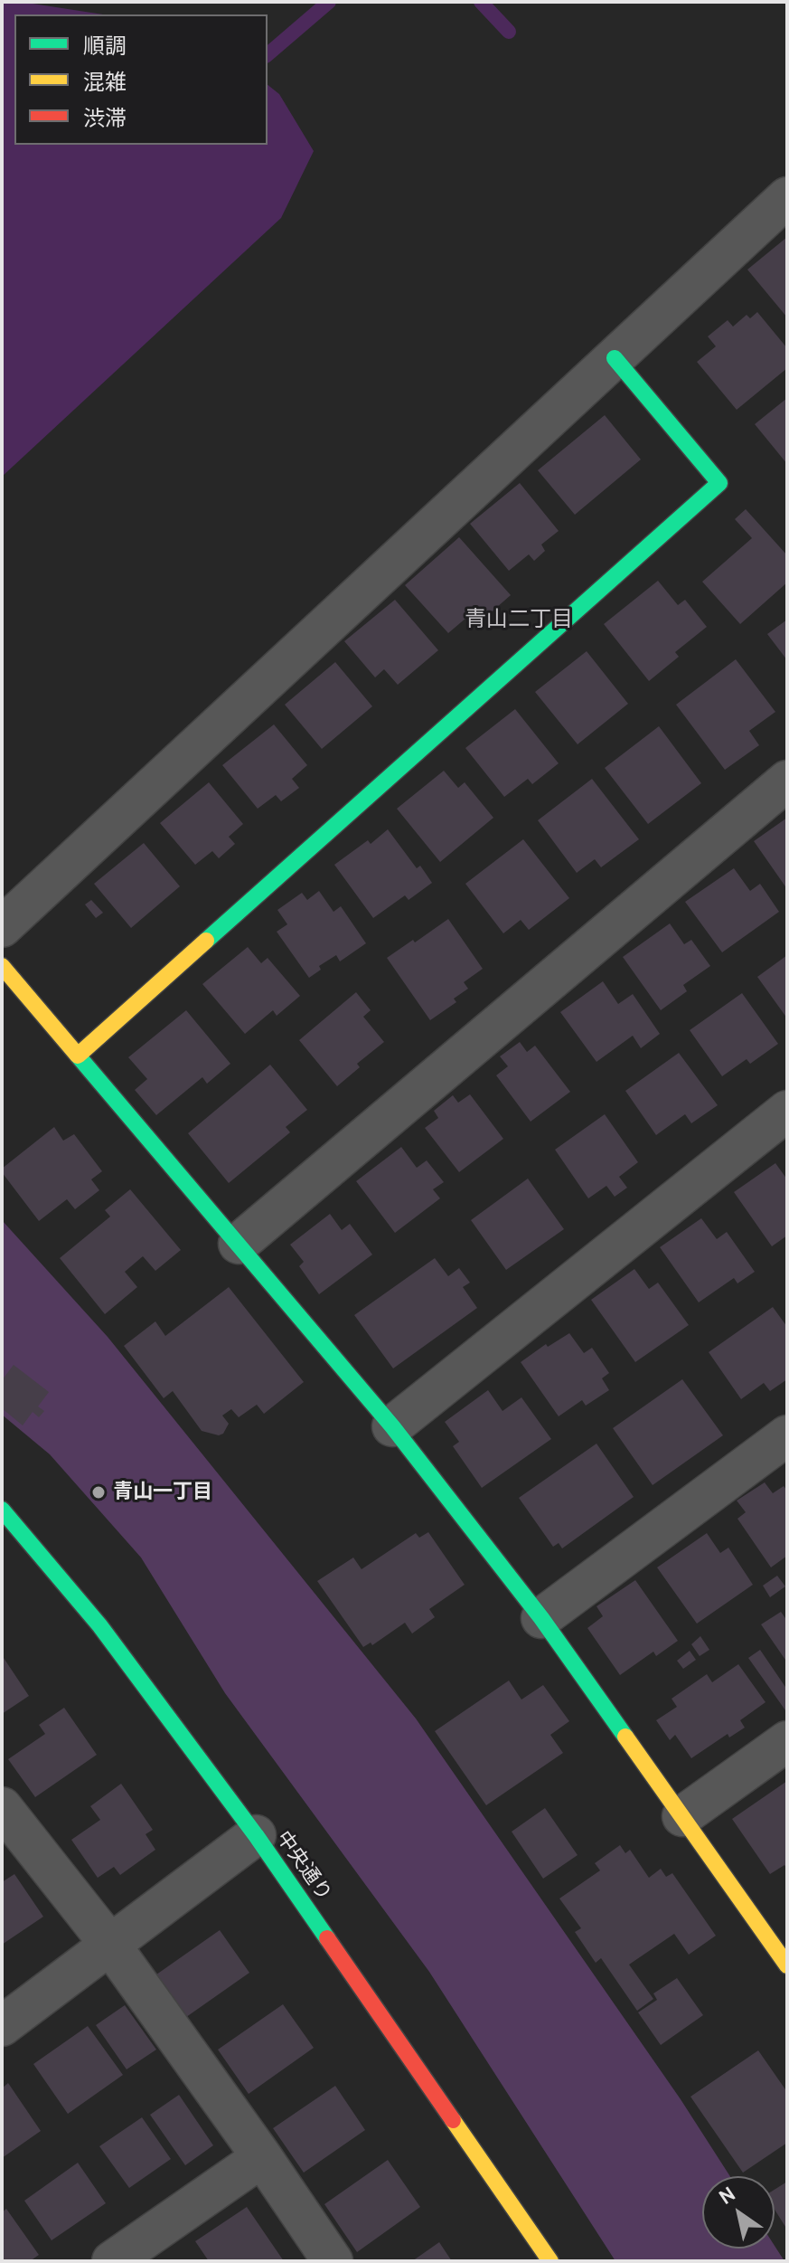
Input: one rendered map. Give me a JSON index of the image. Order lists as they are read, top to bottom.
{
  "streets": {
    "street": ["中央通り"]
  },
  "districts": ["青山二丁目"],
  "places": ["青山一丁目"],
  "legend": ["順調", "混雑", "渋滞"],
  "north": "top left"
}
